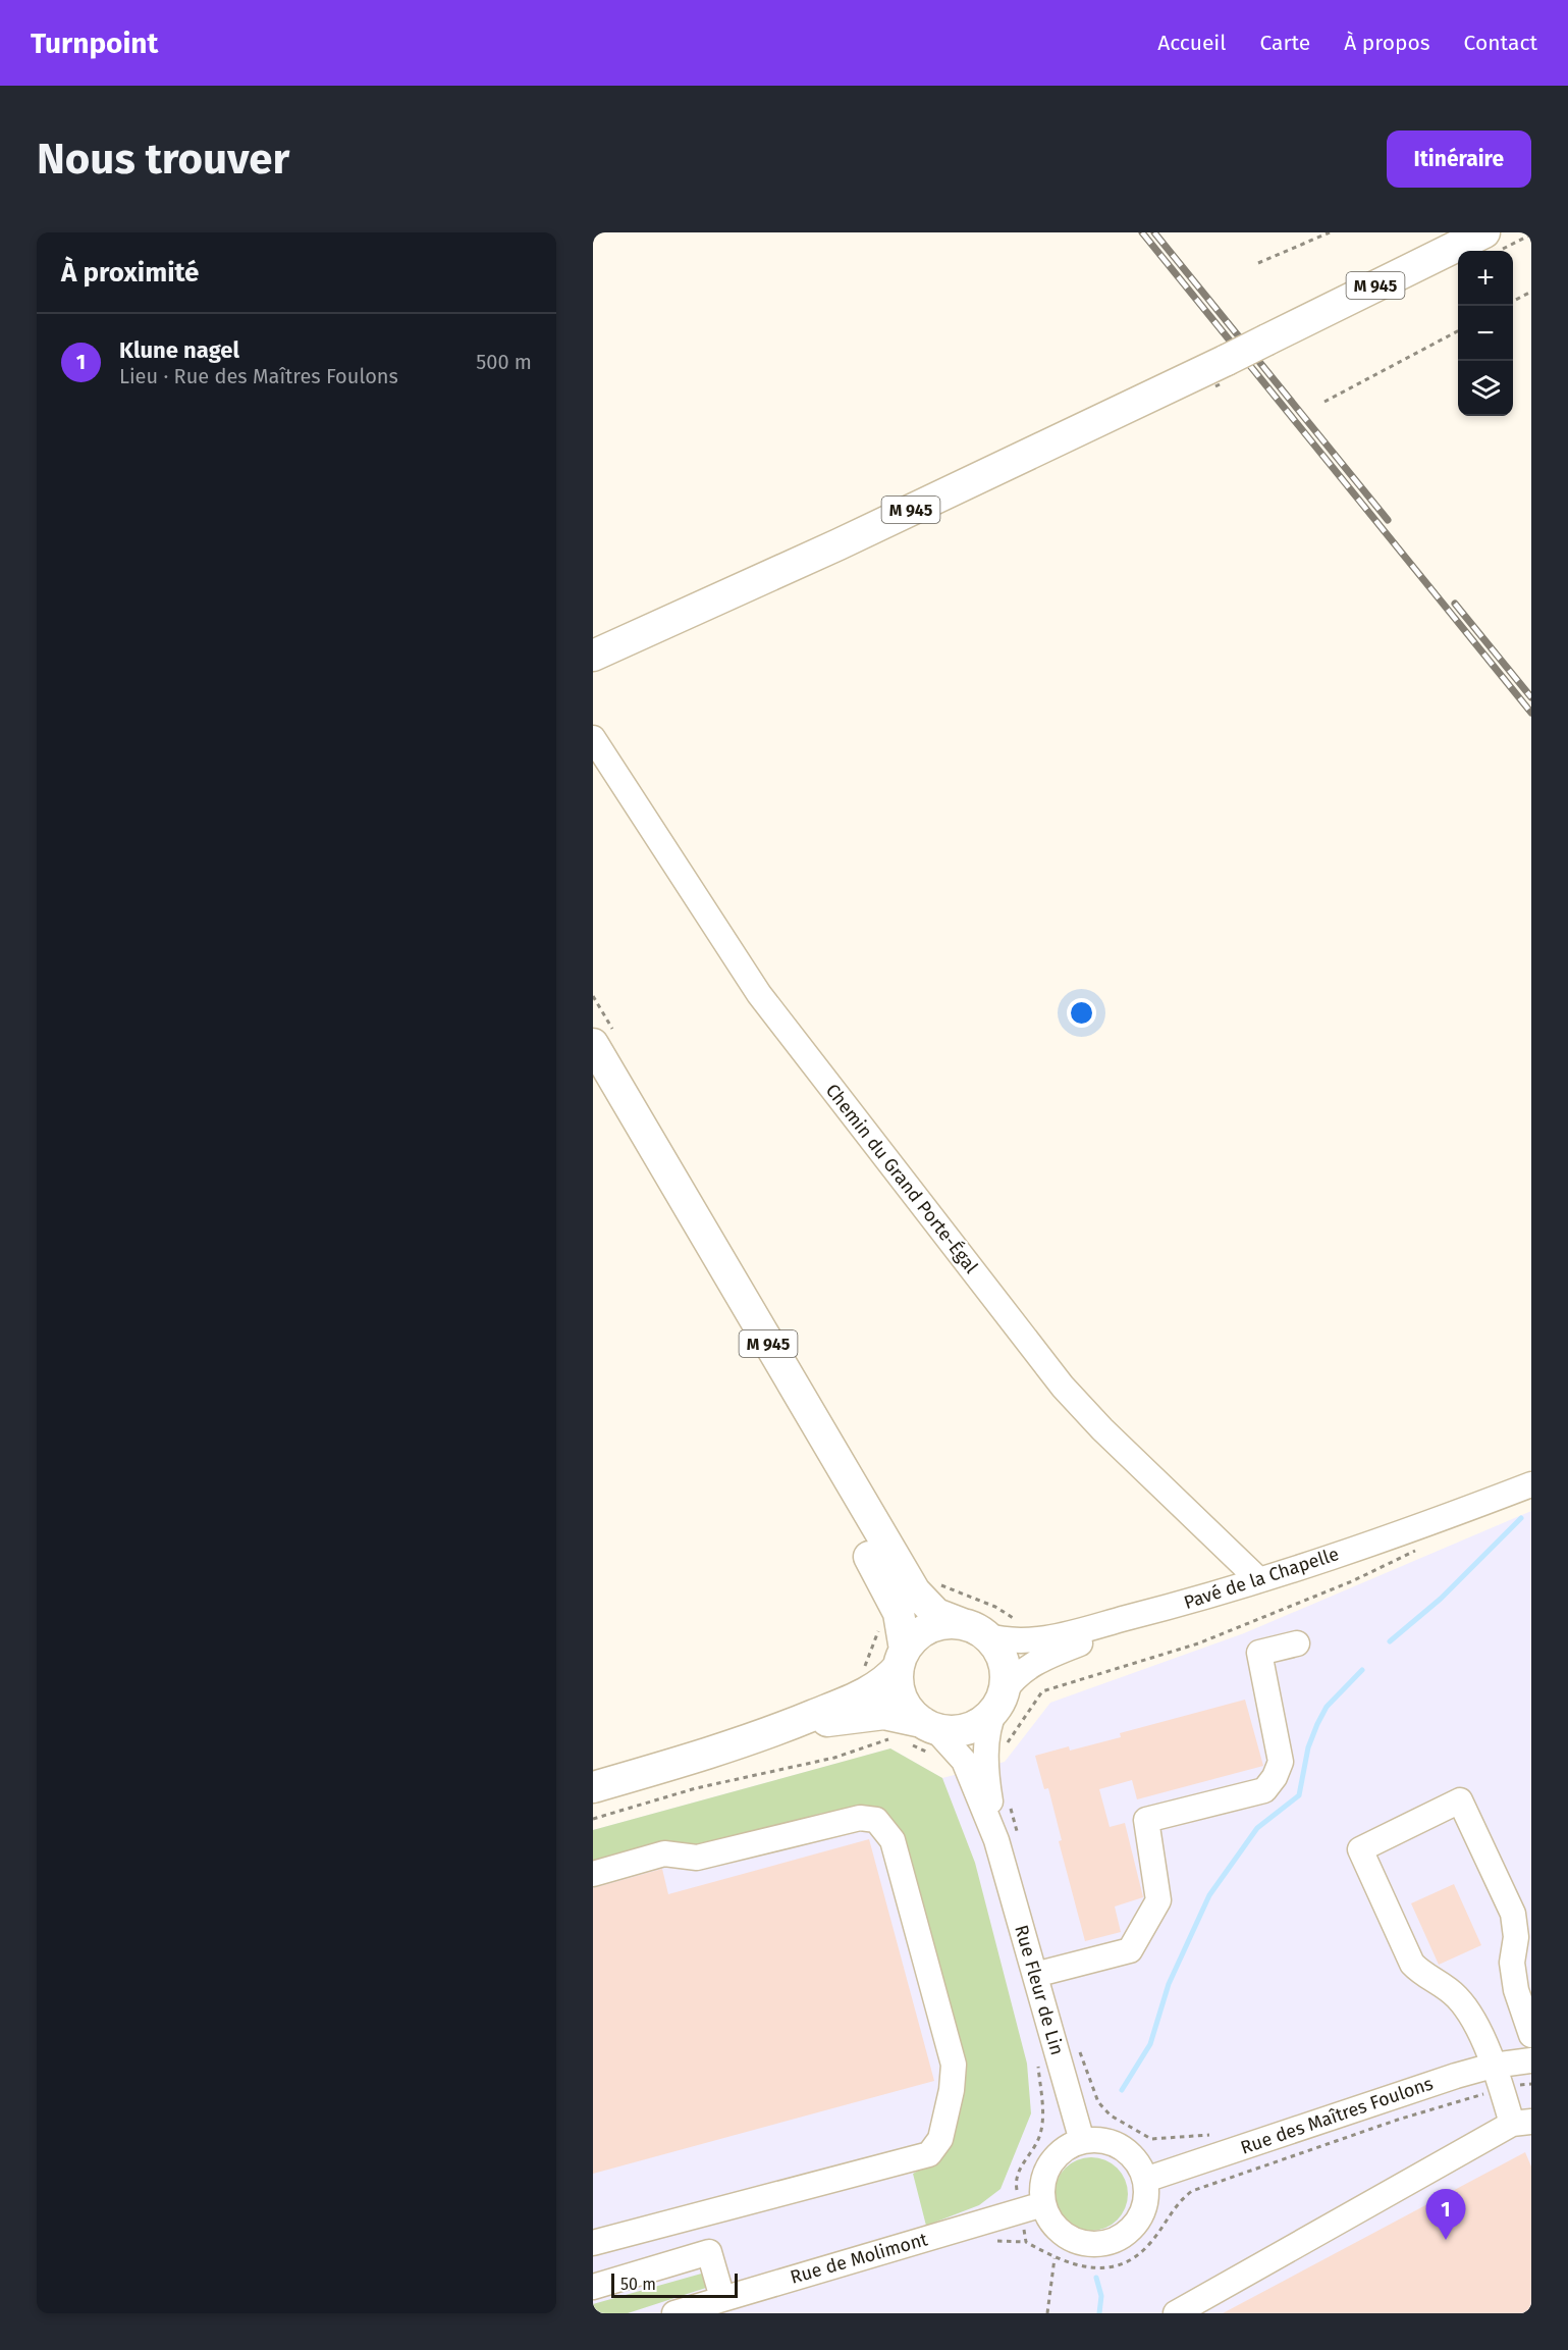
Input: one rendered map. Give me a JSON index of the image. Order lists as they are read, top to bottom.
{
  "streets": {
    "main road": ["M 945", "Pavé de la Chapelle"],
    "street": [
      "Chemin du Grand Porte-Égal",
      "Rue Fleur de Lin",
      "Rue des Maîtres Foulons",
      "Rue de Molimont"
    ]
  },
  "crossings": [
    ["M 945", "Pavé de la Chapelle"],
    ["M 945", "Rue Fleur de Lin"],
    ["Chemin du Grand Porte-Égal", "Pavé de la Chapelle"],
    ["Pavé de la Chapelle", "Rue Fleur de Lin"],
    ["Rue Fleur de Lin", "Rue des Maîtres Foulons"],
    ["Rue Fleur de Lin", "Rue de Molimont"],
    ["Rue des Maîtres Foulons", "Rue de Molimont"]
  ],
  "scale_bar": "50 m",
  "page": {
    "header": "Turnpoint",
    "nav": [
      "Accueil",
      "Carte",
      "À propos",
      "Contact"
    ],
    "buttons": "Itinéraire",
    "title": "Nous trouver",
    "heading": "À proximité",
    "map_buttons": ["+", "−"],
    "list": [
      {
        "mark": "1",
        "name": "Klune nagel",
        "note": "Lieu · Rue des Maîtres Foulons",
        "value": "500 m"
      }
    ],
    "pins": "1",
    "scale": "50 m"
  }
}
